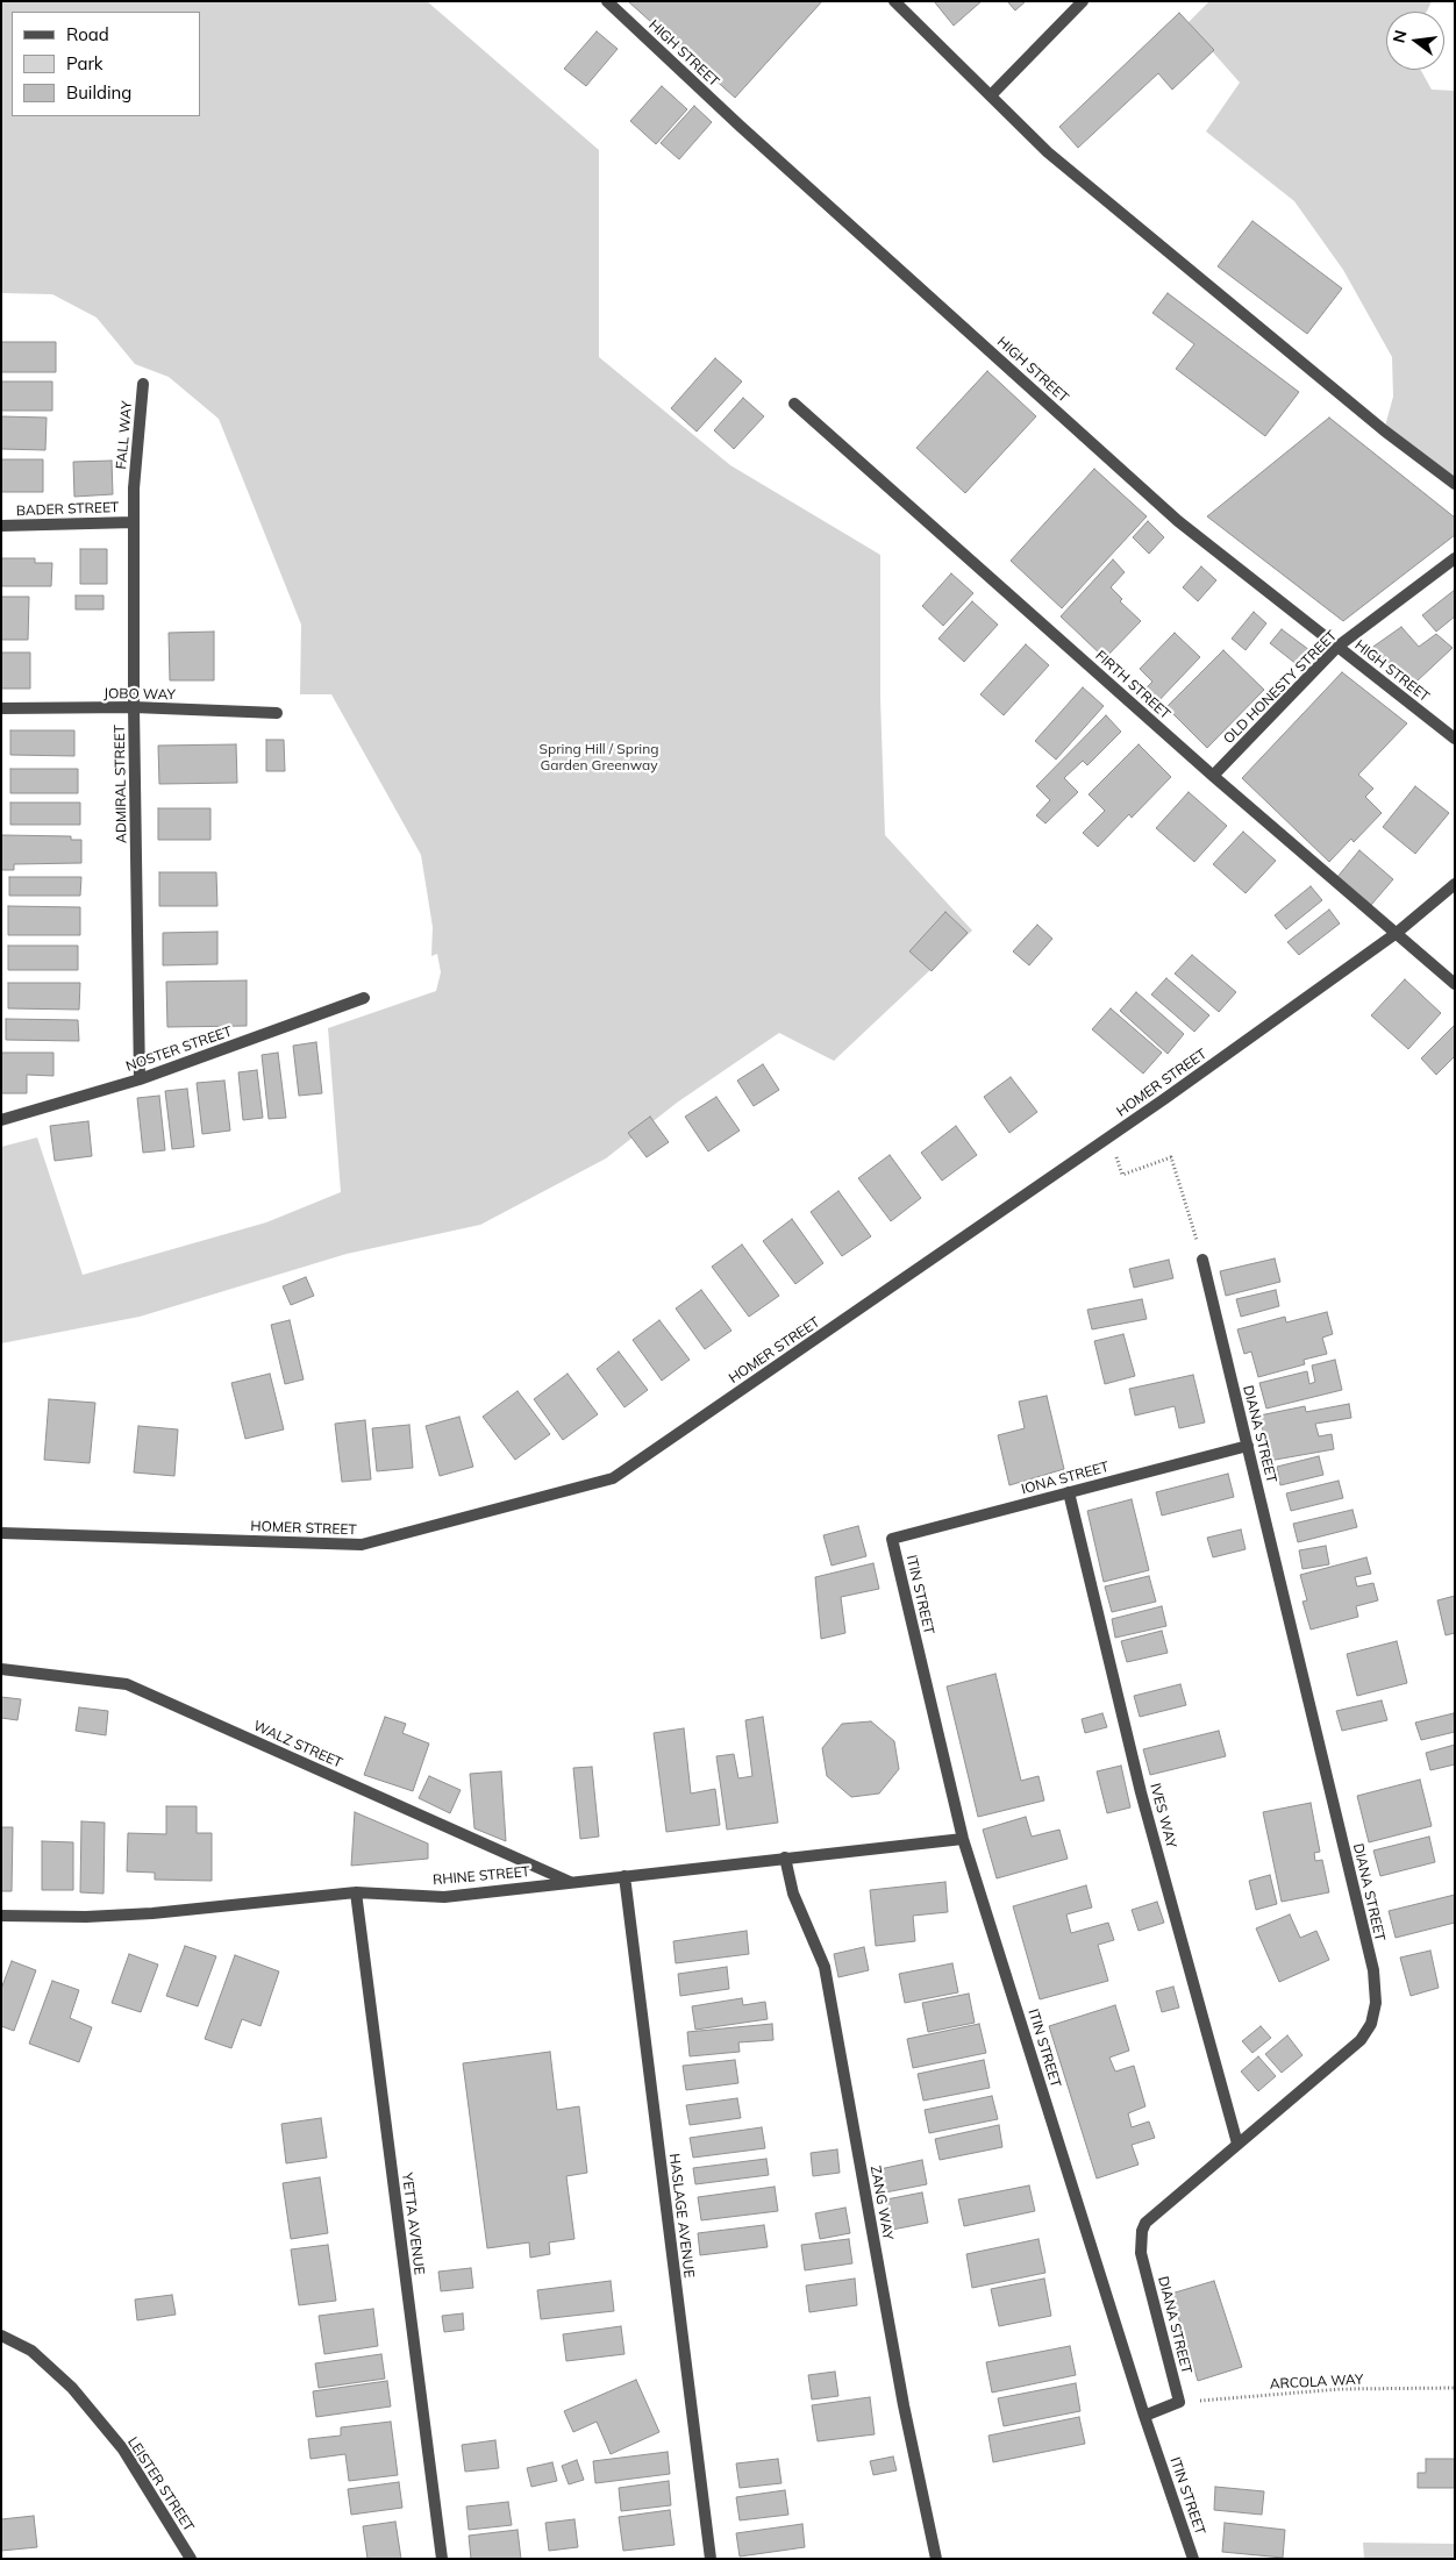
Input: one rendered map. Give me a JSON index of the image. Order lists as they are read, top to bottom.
{
  "streets": {
    "street": [
      "HIGH STREET",
      "FALL WAY",
      "BADER STREET",
      "FIRTH STREET",
      "OLD HONESTY STREET",
      "JOBO WAY",
      "ADMIRAL STREET",
      "NOSTER STREET",
      "HOMER STREET",
      "DIANA STREET",
      "IONA STREET",
      "ITIN STREET",
      "WALZ STREET",
      "IVES WAY",
      "RHINE STREET",
      "ZANG WAY",
      "HASLAGE AVENUE",
      "YETTA AVENUE",
      "LEISTER STREET"
    ],
    "path": ["ARCOLA WAY"]
  },
  "crossings": [
    ["HIGH STREET", "OLD HONESTY STREET"],
    ["FALL WAY", "ADMIRAL STREET"],
    ["BADER STREET", "ADMIRAL STREET"],
    ["FIRTH STREET", "OLD HONESTY STREET"],
    ["FIRTH STREET", "HOMER STREET"],
    ["JOBO WAY", "ADMIRAL STREET"],
    ["ADMIRAL STREET", "NOSTER STREET"],
    ["DIANA STREET", "IONA STREET"],
    ["DIANA STREET", "IVES WAY"],
    ["DIANA STREET", "ARCOLA WAY"],
    ["IONA STREET", "ITIN STREET"],
    ["IONA STREET", "IVES WAY"],
    ["ITIN STREET", "RHINE STREET"],
    ["WALZ STREET", "RHINE STREET"],
    ["RHINE STREET", "ZANG WAY"],
    ["RHINE STREET", "HASLAGE AVENUE"],
    ["RHINE STREET", "YETTA AVENUE"]
  ],
  "parks": ["Spring Hill / Spring Garden Greenway"],
  "legend": ["Road", "Park", "Building"],
  "north": "left"
}
